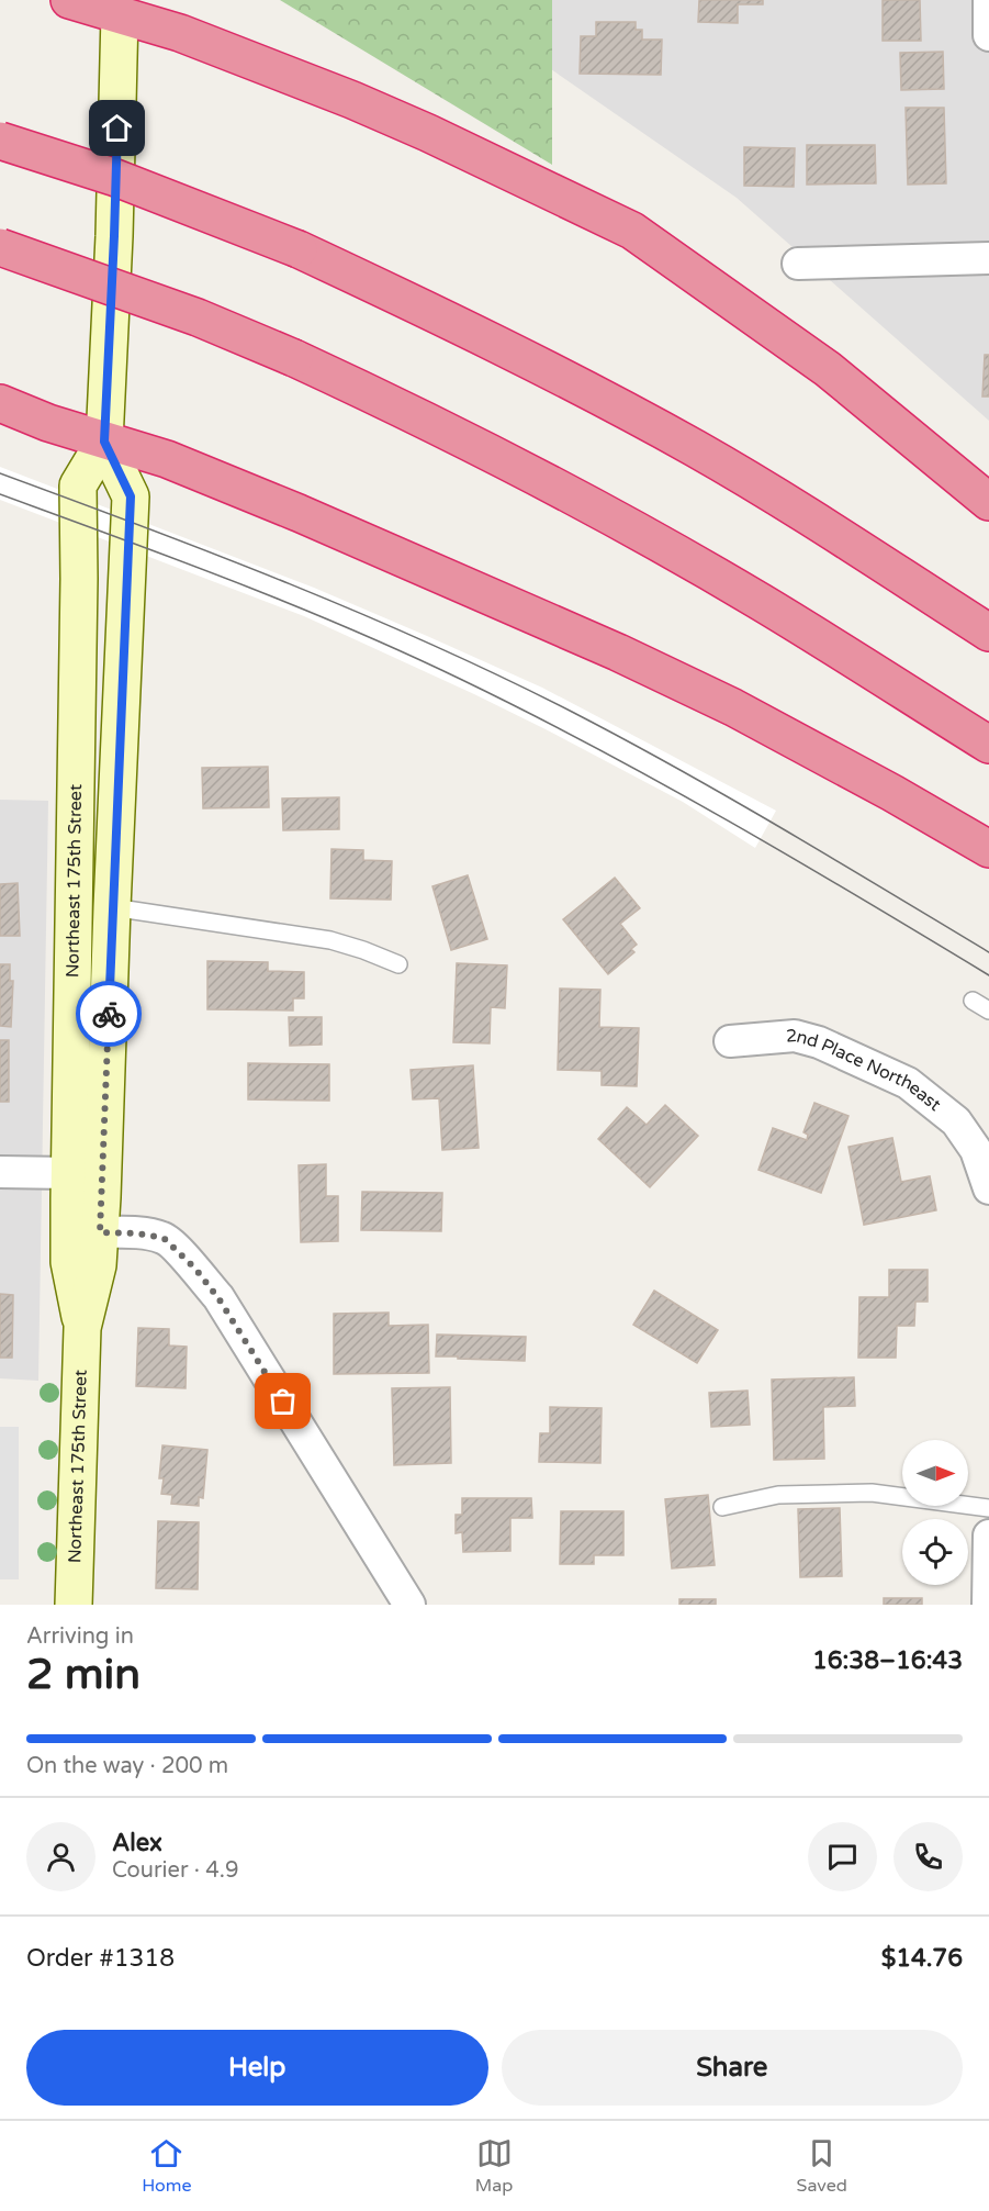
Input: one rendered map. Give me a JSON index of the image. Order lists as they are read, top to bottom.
{
  "streets": {
    "main road": ["Northeast 175th Street"],
    "street": ["2nd Place Northeast"]
  },
  "north": "right",
  "page": {
    "heading": ["2 min", "Arriving in", "16:38–16:43"],
    "panel": [
      "Alex",
      "Courier · 4.9",
      "Order #1318",
      "$14.76"
    ],
    "bar": "On the way · 200 m",
    "buttons": ["Help", "Share"],
    "tabs": ["Home", "Map", "Saved"]
  }
}
